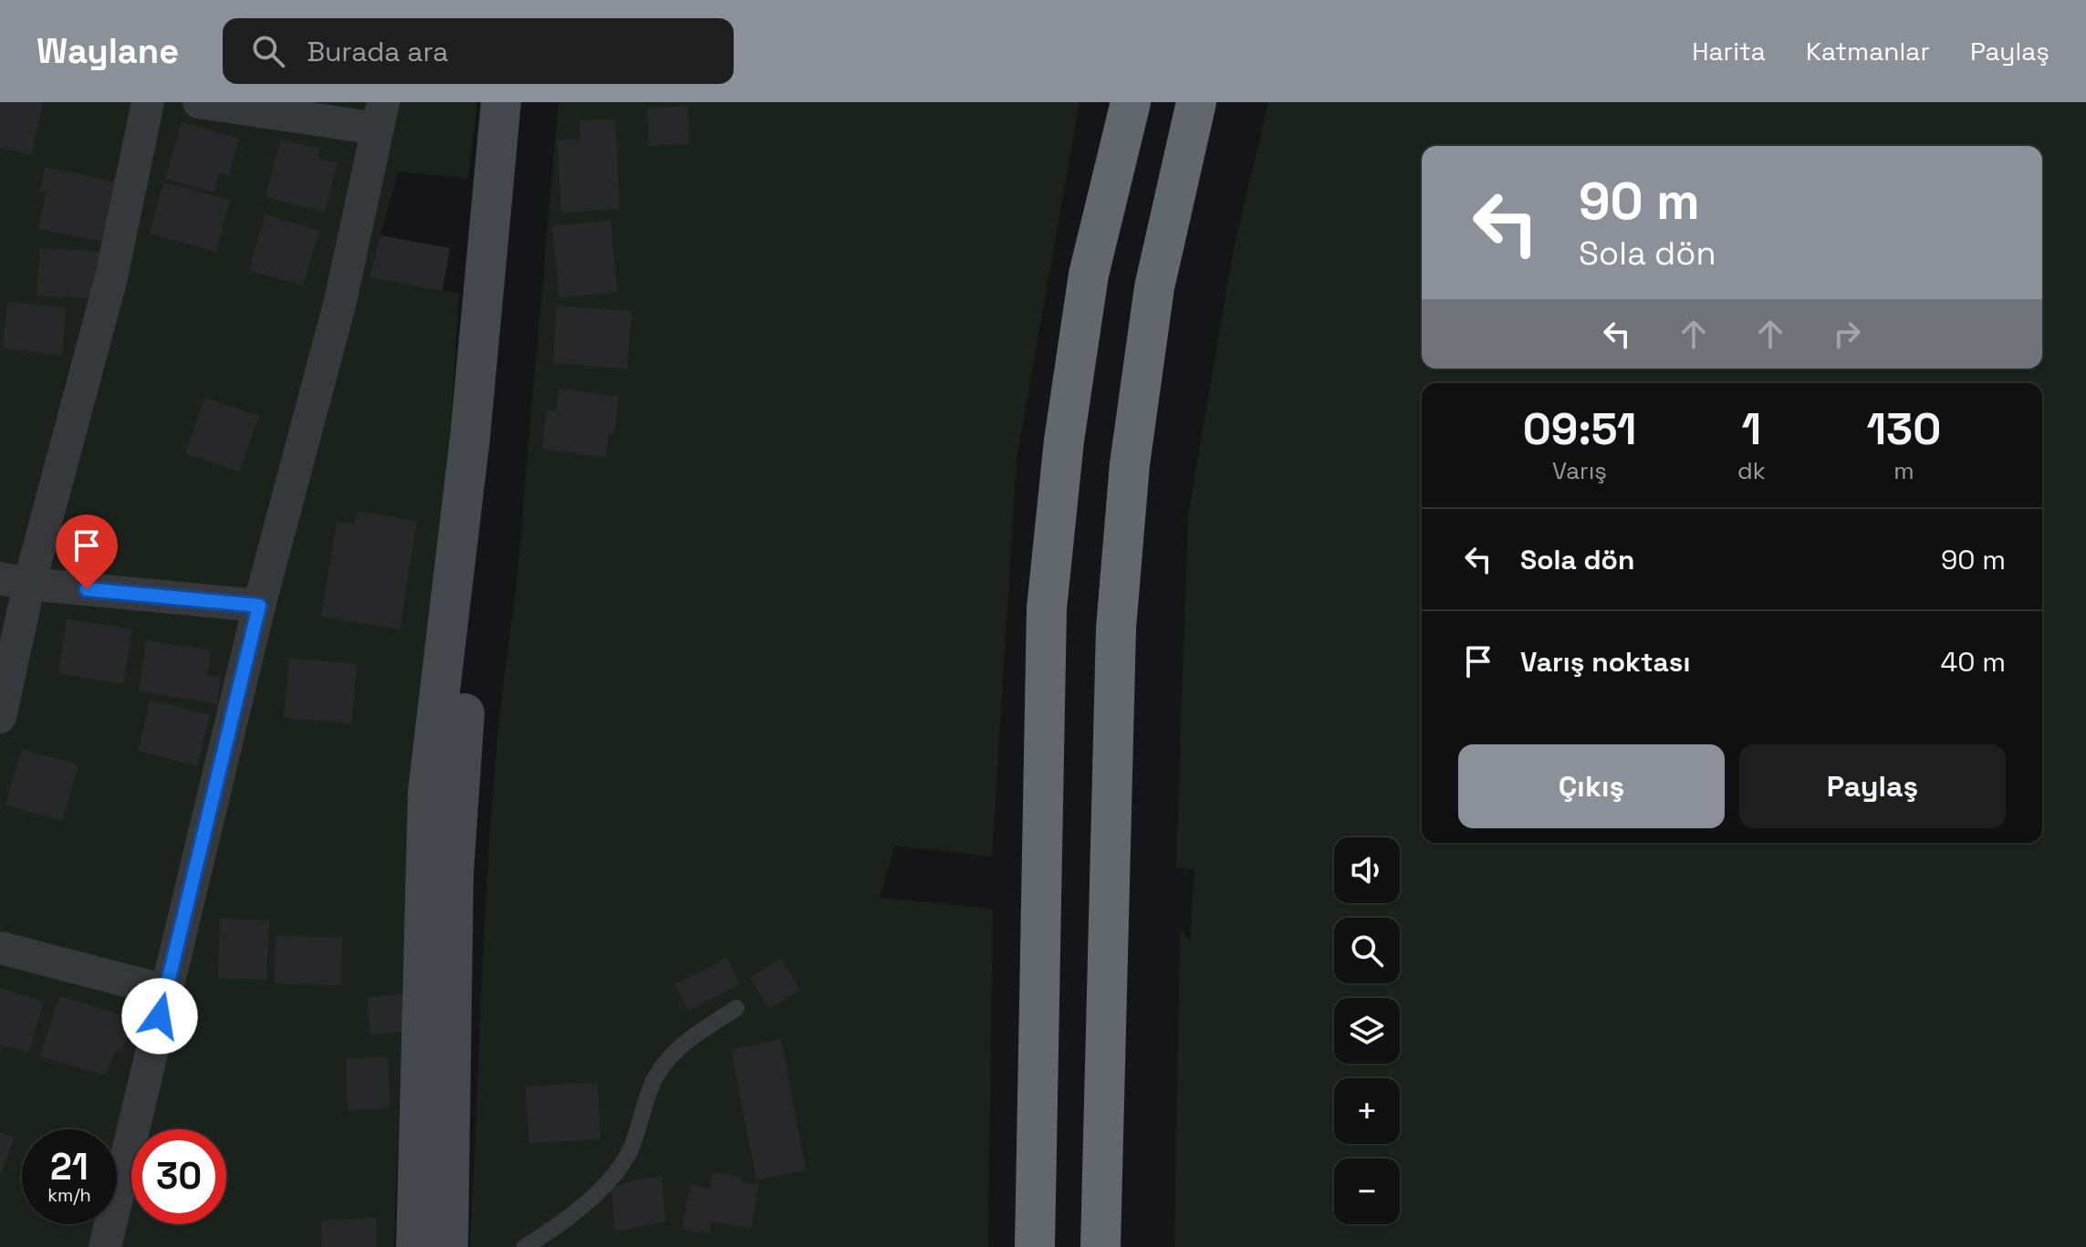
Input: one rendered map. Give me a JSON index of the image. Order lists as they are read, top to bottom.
{
  "page": {
    "header": "Waylane",
    "search": "Burada ara",
    "nav": ["Harita", "Katmanlar", "Paylaş"],
    "turn": ["90 m", "Sola dön"],
    "eta": [
      "09:51",
      "Varış",
      "1",
      "dk",
      "130",
      "m"
    ],
    "list": [
      {
        "name": "Sola dön",
        "value": "90 m"
      },
      {
        "name": "Varış noktası",
        "value": "40 m"
      }
    ],
    "buttons": ["Çıkış", "Paylaş"],
    "map_buttons": ["+", "−"],
    "speed": "21 km/h",
    "limit": "30"
  }
}
